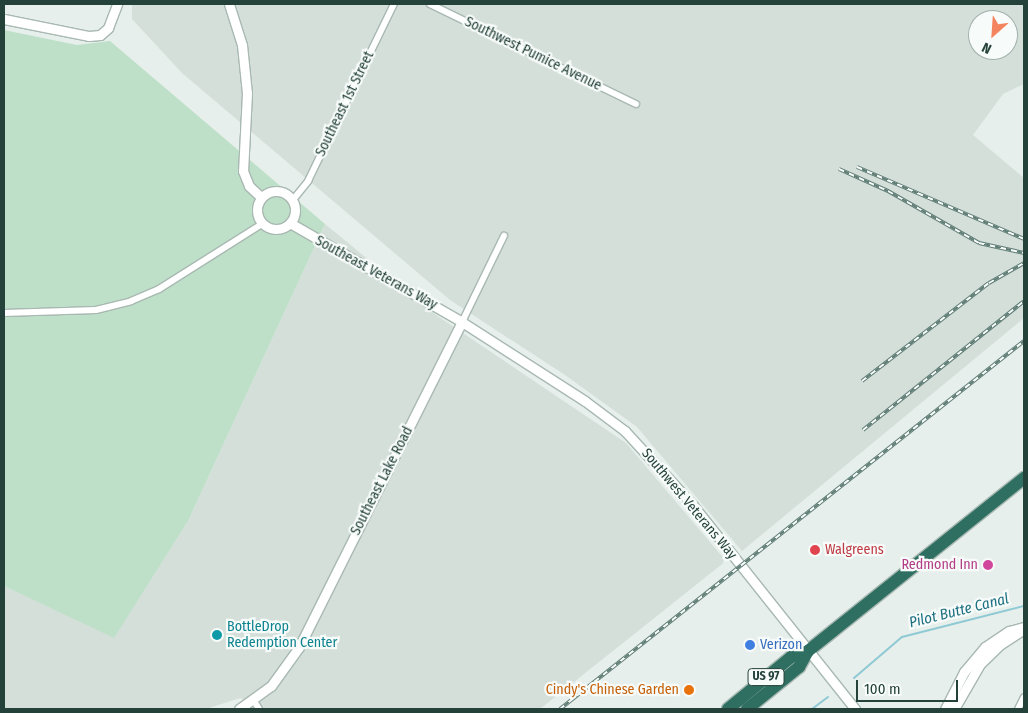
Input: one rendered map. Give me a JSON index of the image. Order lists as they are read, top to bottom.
{
  "streets": {
    "highway": ["US 97"],
    "main road": ["Southeast Veterans Way", "Southeast Lake Road", "Southwest Veterans Way"],
    "street": ["Southwest Pumice Avenue", "Southeast 1st Street"]
  },
  "crossings": [
    ["Southeast 1st Street", "Southeast Veterans Way"],
    ["Southeast Veterans Way", "Southeast Lake Road"],
    ["Southeast Veterans Way", "Southwest Veterans Way"],
    ["Southeast Lake Road", "Southwest Veterans Way"],
    ["Southwest Veterans Way", "US 97"]
  ],
  "water": ["Pilot Butte Canal"],
  "places": [
    "Walgreens",
    "Redmond Inn",
    "BottleDrop Redemption Center",
    "Verizon",
    "Cindy's Chinese Garden"
  ],
  "scale_bar": "100 m",
  "north": "bottom left"
}
